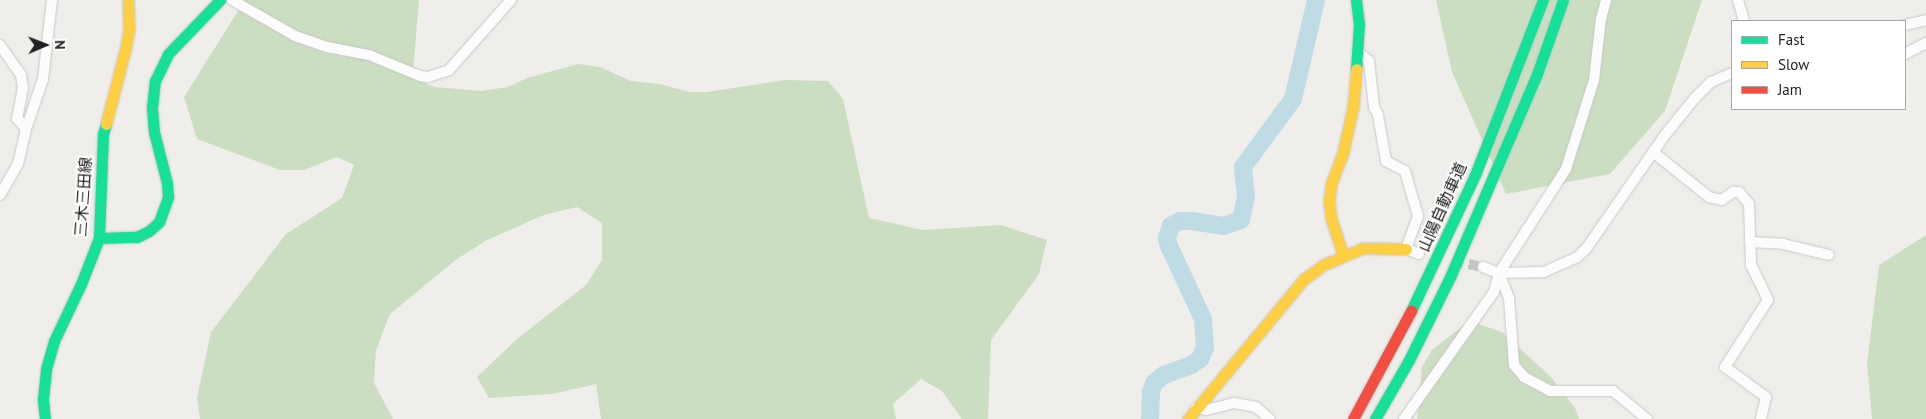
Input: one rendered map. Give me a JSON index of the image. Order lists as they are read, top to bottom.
{
  "streets": {
    "main road": ["三木三田線", "山陽自動車道"]
  },
  "legend": ["Fast", "Slow", "Jam"],
  "north": "right"
}
